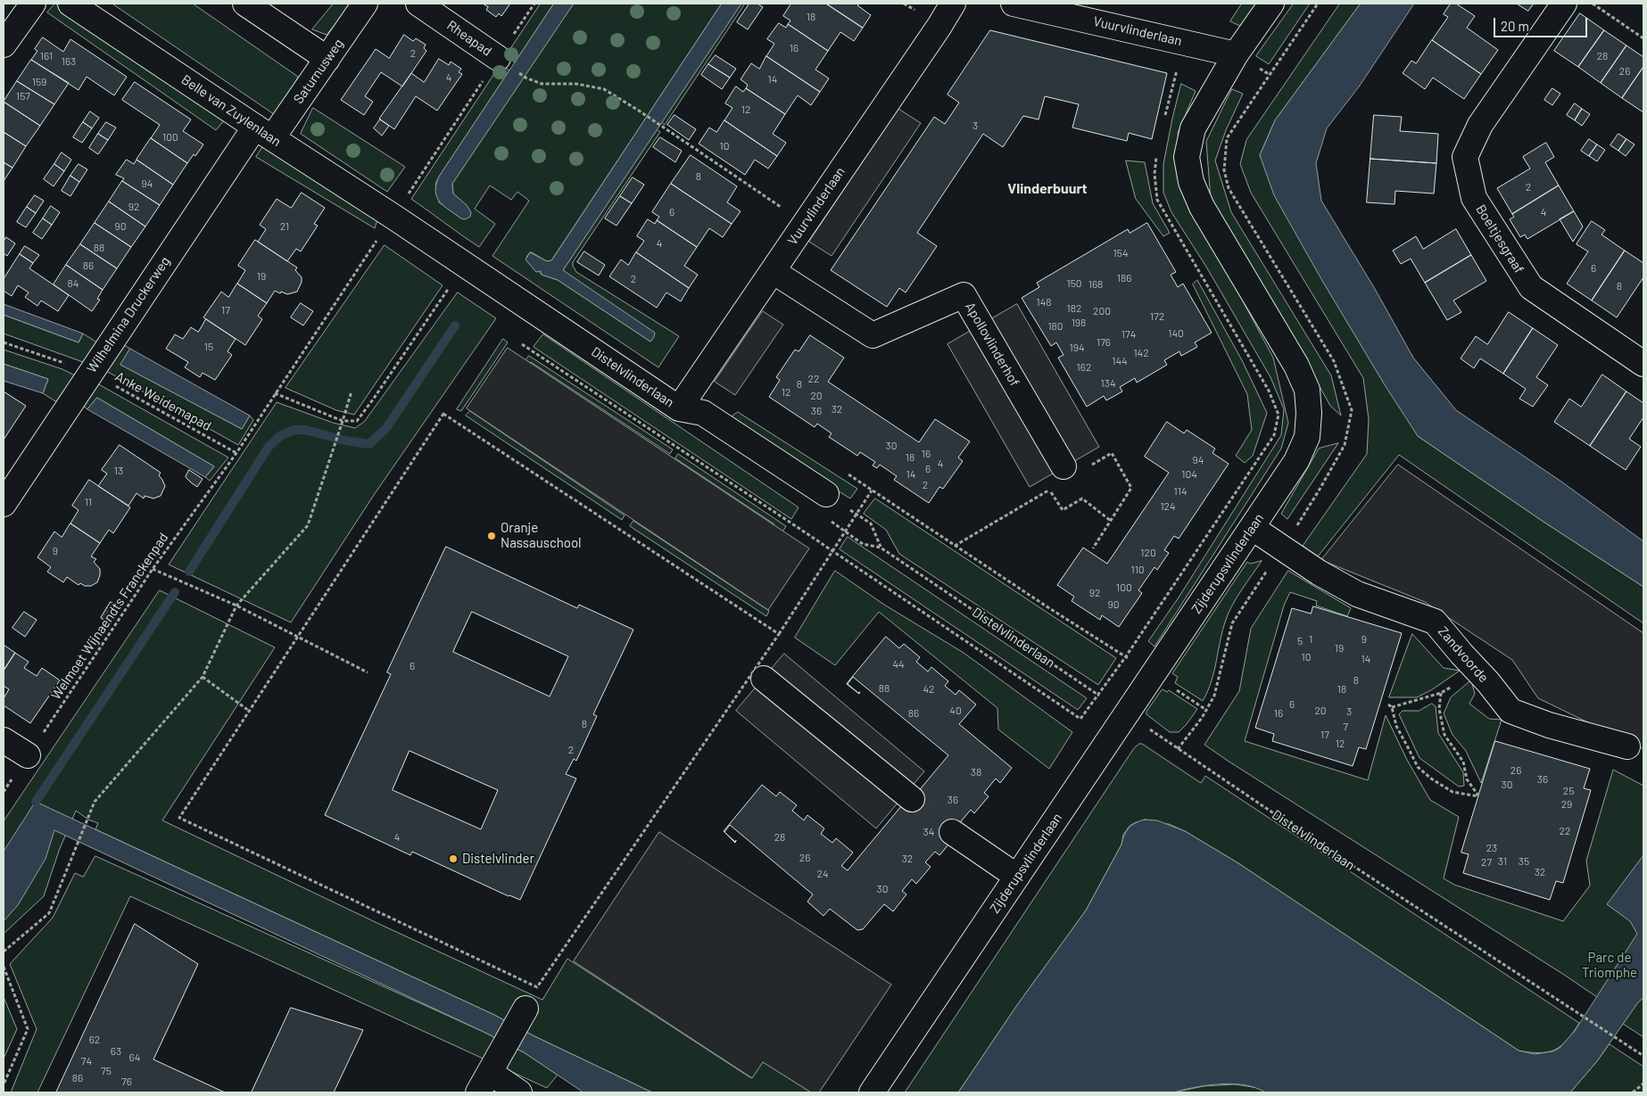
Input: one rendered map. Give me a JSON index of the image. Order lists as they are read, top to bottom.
{
  "streets": {
    "street": [
      "Vuurvlinderlaan",
      "Rheapad",
      "Saturnusweg",
      "Belle van Zuylenlaan",
      "Boeltjesgraaf",
      "Wilhelmina Druckerweg",
      "Apollovlinderhof",
      "Distelvlinderlaan",
      "Zijderupsvlinderlaan",
      "Zandvoorde"
    ],
    "path": ["Anke Weidemapad", "Welmoet Wijnaendts Franckenpad"]
  },
  "crossings": [
    ["Vuurvlinderlaan", "Apollovlinderhof"],
    ["Vuurvlinderlaan", "Distelvlinderlaan"],
    ["Vuurvlinderlaan", "Zijderupsvlinderlaan"],
    ["Saturnusweg", "Belle van Zuylenlaan"],
    ["Saturnusweg", "Wilhelmina Druckerweg"],
    ["Belle van Zuylenlaan", "Wilhelmina Druckerweg"],
    ["Belle van Zuylenlaan", "Distelvlinderlaan"],
    ["Wilhelmina Druckerweg", "Anke Weidemapad"],
    ["Distelvlinderlaan", "Zijderupsvlinderlaan"],
    ["Anke Weidemapad", "Welmoet Wijnaendts Franckenpad"],
    ["Zijderupsvlinderlaan", "Zandvoorde"]
  ],
  "districts": ["Vlinderbuurt"],
  "parks": ["Parc de Triomphe"],
  "places": ["Oranje Nassauschool", "Distelvlinder"],
  "house_numbers": [
    "18",
    "16",
    "2",
    "161",
    "28",
    "163",
    "26",
    "4",
    "14",
    "159",
    "157",
    "12",
    "3",
    "100",
    "10",
    "8",
    "94",
    "2",
    "92",
    "6",
    "4",
    "90",
    "21",
    "4",
    "88",
    "154",
    "86",
    "6",
    "19",
    "186",
    "2",
    "84",
    "150",
    "168",
    "8",
    "148",
    "182",
    "17",
    "200",
    "172",
    "198",
    "180",
    "140",
    "174",
    "176",
    "15",
    "194",
    "142",
    "144",
    "162",
    "22",
    "134",
    "8",
    "12",
    "20",
    "32",
    "36",
    "30",
    "16",
    "18",
    "94",
    "4",
    "6",
    "13",
    "14",
    "104",
    "2",
    "114",
    "11",
    "124",
    "9",
    "120",
    "110",
    "100",
    "92",
    "90",
    "1",
    "9",
    "5",
    "19",
    "10",
    "14",
    "44",
    "6",
    "8",
    "88",
    "42",
    "18",
    "6",
    "40",
    "20",
    "3",
    "86",
    "16",
    "8",
    "7",
    "17",
    "12",
    "2",
    "26",
    "38",
    "36",
    "30",
    "25",
    "36",
    "29",
    "22",
    "34",
    "4",
    "28",
    "23",
    "26",
    "32",
    "31",
    "35",
    "27",
    "32",
    "24",
    "30",
    "62",
    "63",
    "64",
    "74",
    "75",
    "86",
    "76"
  ],
  "scale_bar": "20 m"
}
